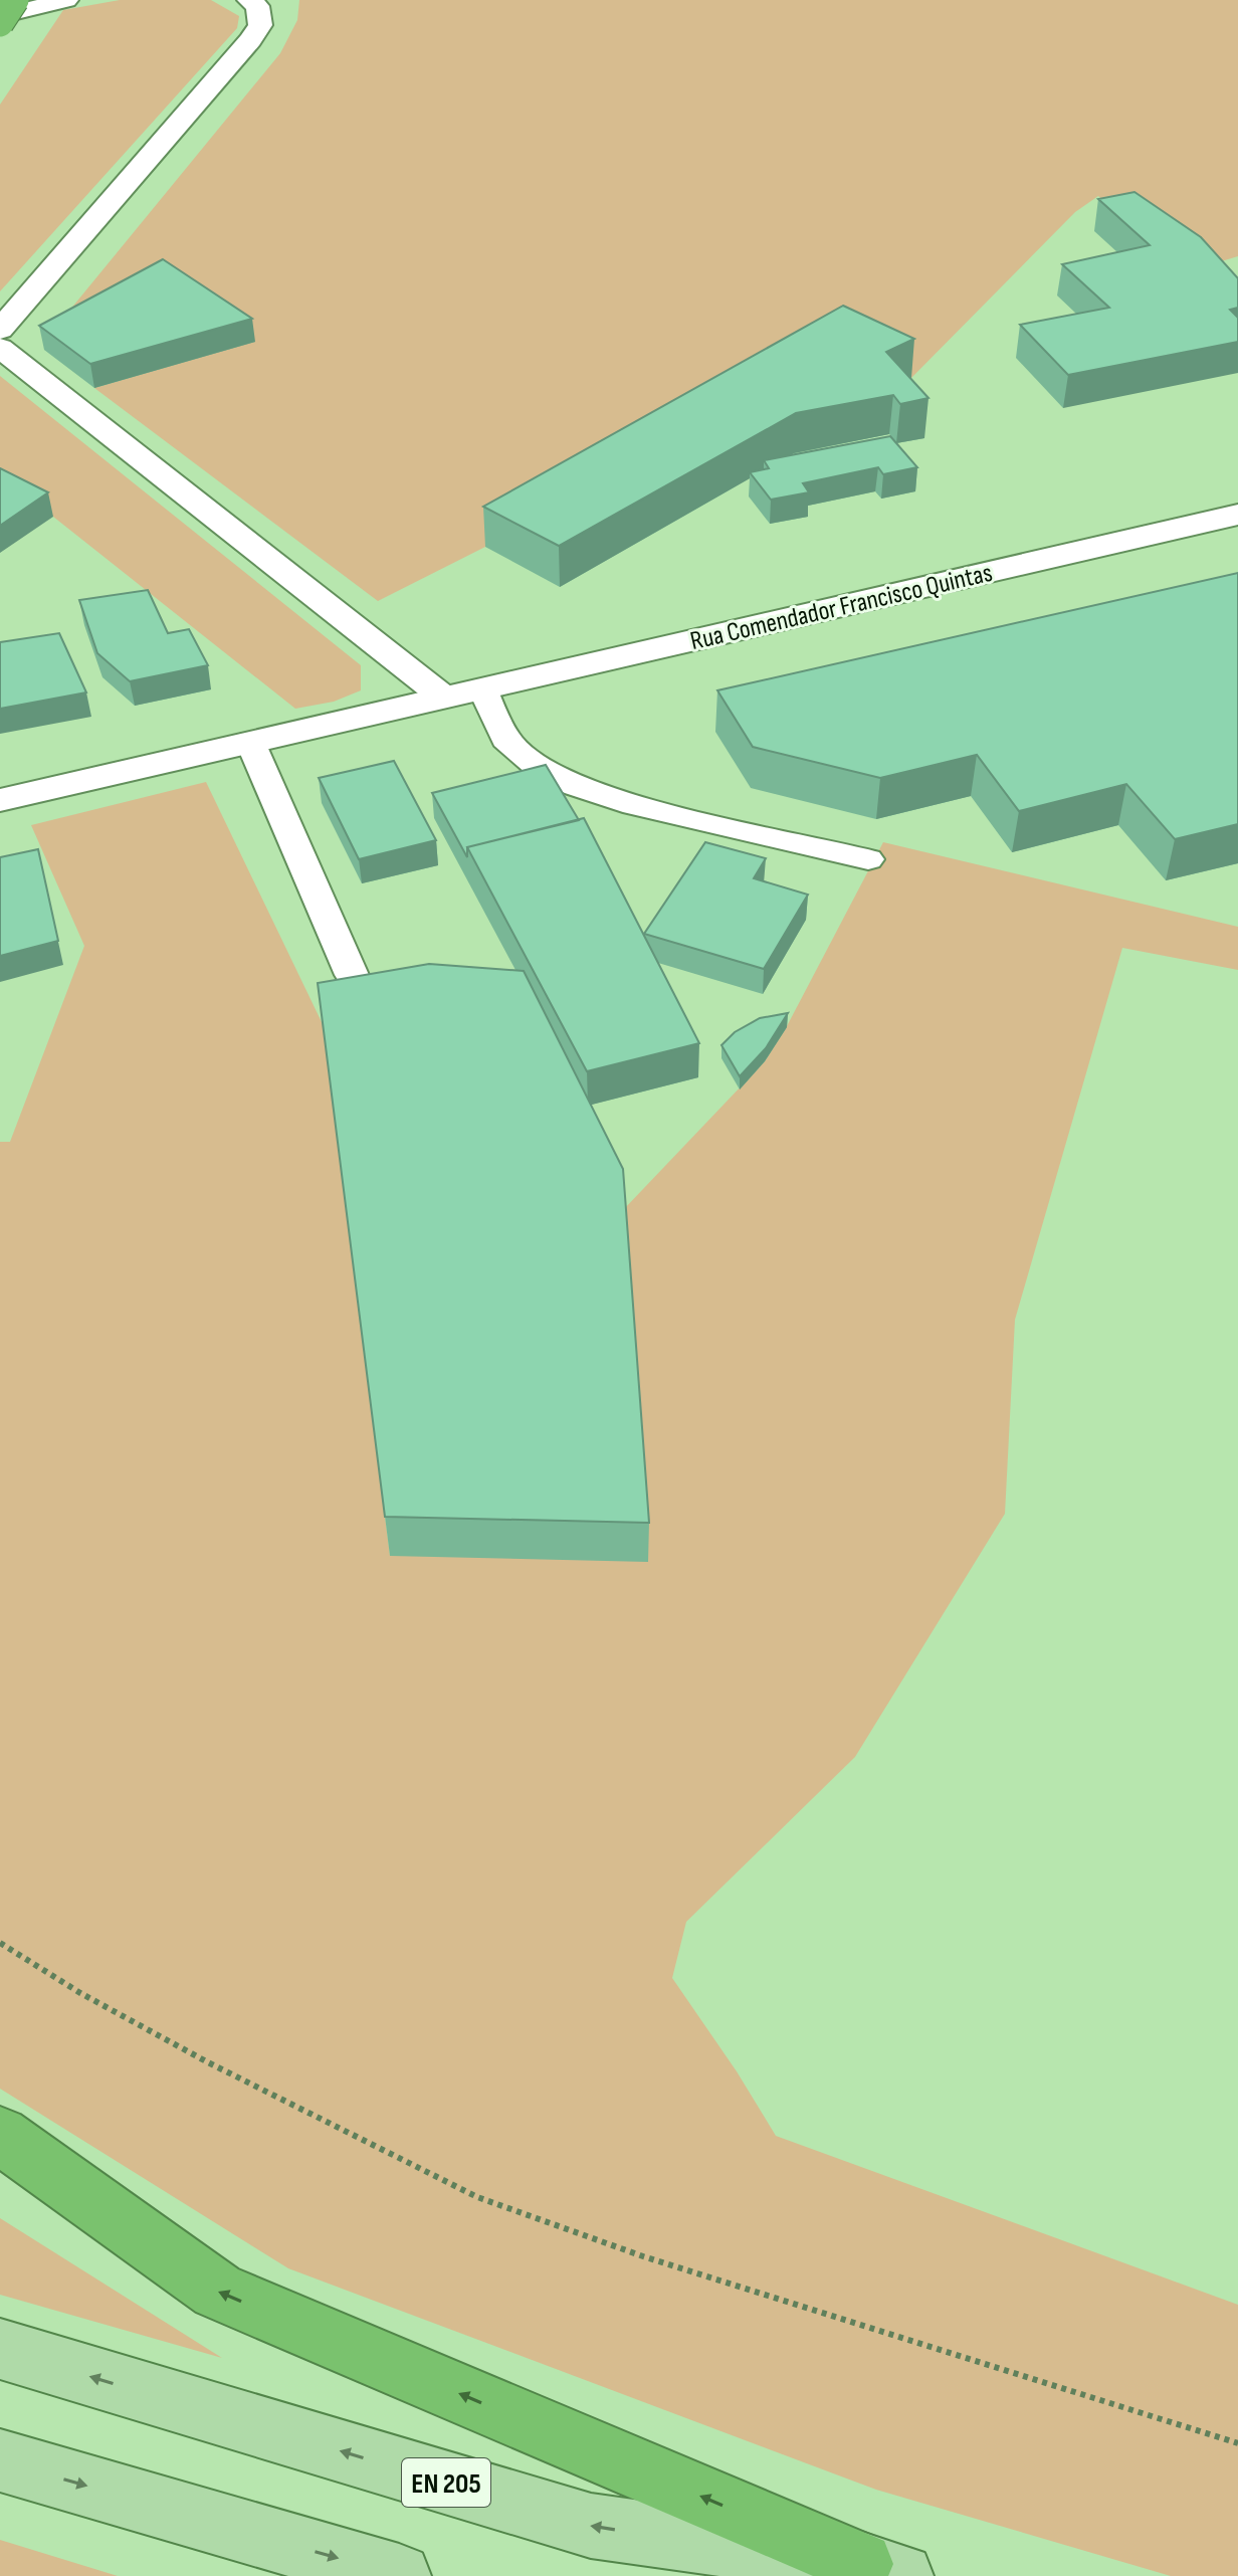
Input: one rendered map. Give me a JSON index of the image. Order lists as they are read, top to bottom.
{
  "streets": {
    "main road": ["EN 205"],
    "street": ["Rua Comendador Francisco Quintas"]
  }
}
